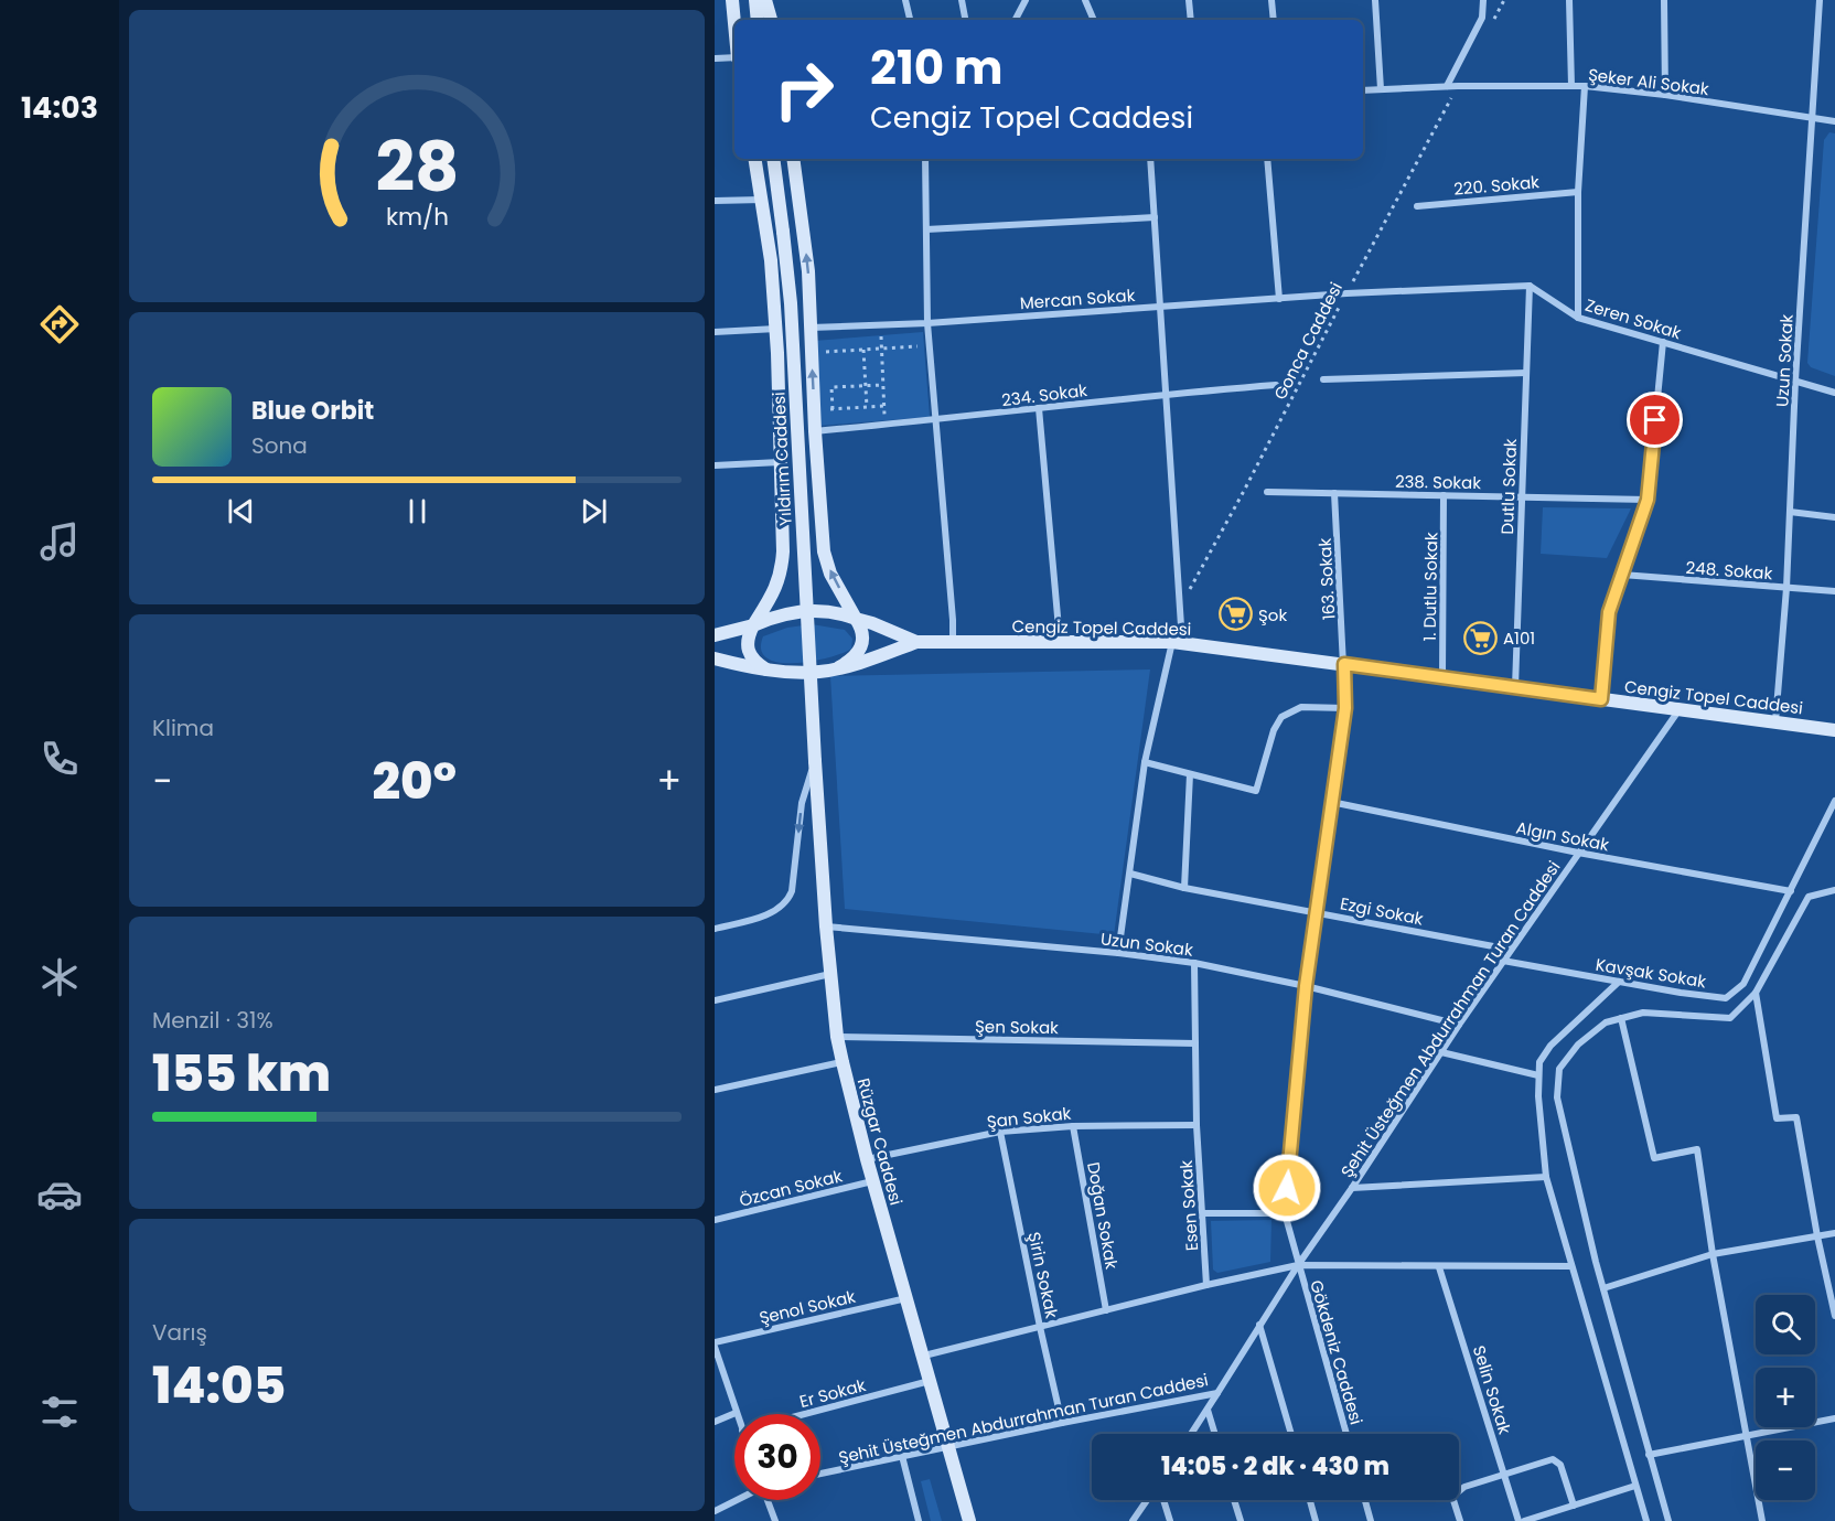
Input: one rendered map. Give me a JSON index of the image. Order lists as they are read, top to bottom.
{
  "streets": {
    "main road": ["Yıldırım Caddesi", "Cengiz Topel Caddesi", "Rüzgar Caddesi"],
    "street": [
      "Şeker Ali Sokak",
      "220. Sokak",
      "Mercan Sokak",
      "Zeren Sokak",
      "Uzun Sokak",
      "234. Sokak",
      "238. Sokak",
      "Dutlu Sokak",
      "248. Sokak",
      "163. Sokak",
      "1. Dutlu Sokak",
      "Algın Sokak",
      "Ezgi Sokak",
      "Kavşak Sokak",
      "Şehit Üsteğmen Abdurrahman Turan Caddesi",
      "Şen Sokak",
      "Şan Sokak",
      "Özcan Sokak",
      "Esen Sokak",
      "Doğan Sokak",
      "Şirin Sokak",
      "Şenol Sokak",
      "Gökdeniz Caddesi",
      "Selin Sokak",
      "Er Sokak"
    ],
    "path": ["Gonca Caddesi"]
  },
  "crossings": [
    ["Şeker Ali Sokak", "Gonca Caddesi"],
    ["Şeker Ali Sokak", "Uzun Sokak"],
    ["Mercan Sokak", "Gonca Caddesi"],
    ["Zeren Sokak", "Uzun Sokak"],
    ["Zeren Sokak", "Dutlu Sokak"],
    ["Uzun Sokak", "248. Sokak"],
    ["Uzun Sokak", "163. Sokak"],
    ["Uzun Sokak", "Cengiz Topel Caddesi"],
    ["Uzun Sokak", "Şehit Üsteğmen Abdurrahman Turan Caddesi"],
    ["Uzun Sokak", "Rüzgar Caddesi"],
    ["Uzun Sokak", "Esen Sokak"],
    ["Uzun Sokak", "Gökdeniz Caddesi"],
    ["Yıldırım Caddesi", "Rüzgar Caddesi"],
    ["238. Sokak", "Dutlu Sokak"],
    ["238. Sokak", "163. Sokak"],
    ["238. Sokak", "1. Dutlu Sokak"],
    ["Dutlu Sokak", "Cengiz Topel Caddesi"],
    ["163. Sokak", "Cengiz Topel Caddesi"],
    ["163. Sokak", "Algın Sokak"],
    ["163. Sokak", "Ezgi Sokak"],
    ["163. Sokak", "Gökdeniz Caddesi"],
    ["1. Dutlu Sokak", "Cengiz Topel Caddesi"],
    ["Cengiz Topel Caddesi", "Şehit Üsteğmen Abdurrahman Turan Caddesi"],
    ["Algın Sokak", "Kavşak Sokak"],
    ["Algın Sokak", "Şehit Üsteğmen Abdurrahman Turan Caddesi"],
    ["Ezgi Sokak", "Şehit Üsteğmen Abdurrahman Turan Caddesi"],
    ["Kavşak Sokak", "Şehit Üsteğmen Abdurrahman Turan Caddesi"],
    ["Şehit Üsteğmen Abdurrahman Turan Caddesi", "Rüzgar Caddesi"],
    ["Şehit Üsteğmen Abdurrahman Turan Caddesi", "Şirin Sokak"],
    ["Şehit Üsteğmen Abdurrahman Turan Caddesi", "Gökdeniz Caddesi"],
    ["Şen Sokak", "Rüzgar Caddesi"],
    ["Şen Sokak", "Esen Sokak"],
    ["Şan Sokak", "Rüzgar Caddesi"],
    ["Şan Sokak", "Esen Sokak"],
    ["Şan Sokak", "Doğan Sokak"],
    ["Şan Sokak", "Şirin Sokak"],
    ["Rüzgar Caddesi", "Özcan Sokak"],
    ["Rüzgar Caddesi", "Şenol Sokak"],
    ["Rüzgar Caddesi", "Er Sokak"]
  ],
  "places": {
    "supermarket": ["Şok", "A101"]
  },
  "page": {
    "tabs": "14:03",
    "turn": ["210 m", "Cengiz Topel Caddesi"],
    "song": ["Blue Orbit", "Sona"],
    "tile": [
      "Klima",
      ["Menzil · 31%", "155 km"],
      ["Varış", "14:05"]
    ],
    "heat": ["−", "20°", "+"],
    "map_buttons": ["+", "−"],
    "limit": "30",
    "trip": "14:05 · 2 dk · 430 m",
    "gauge": ["28", "km/h"]
  }
}
